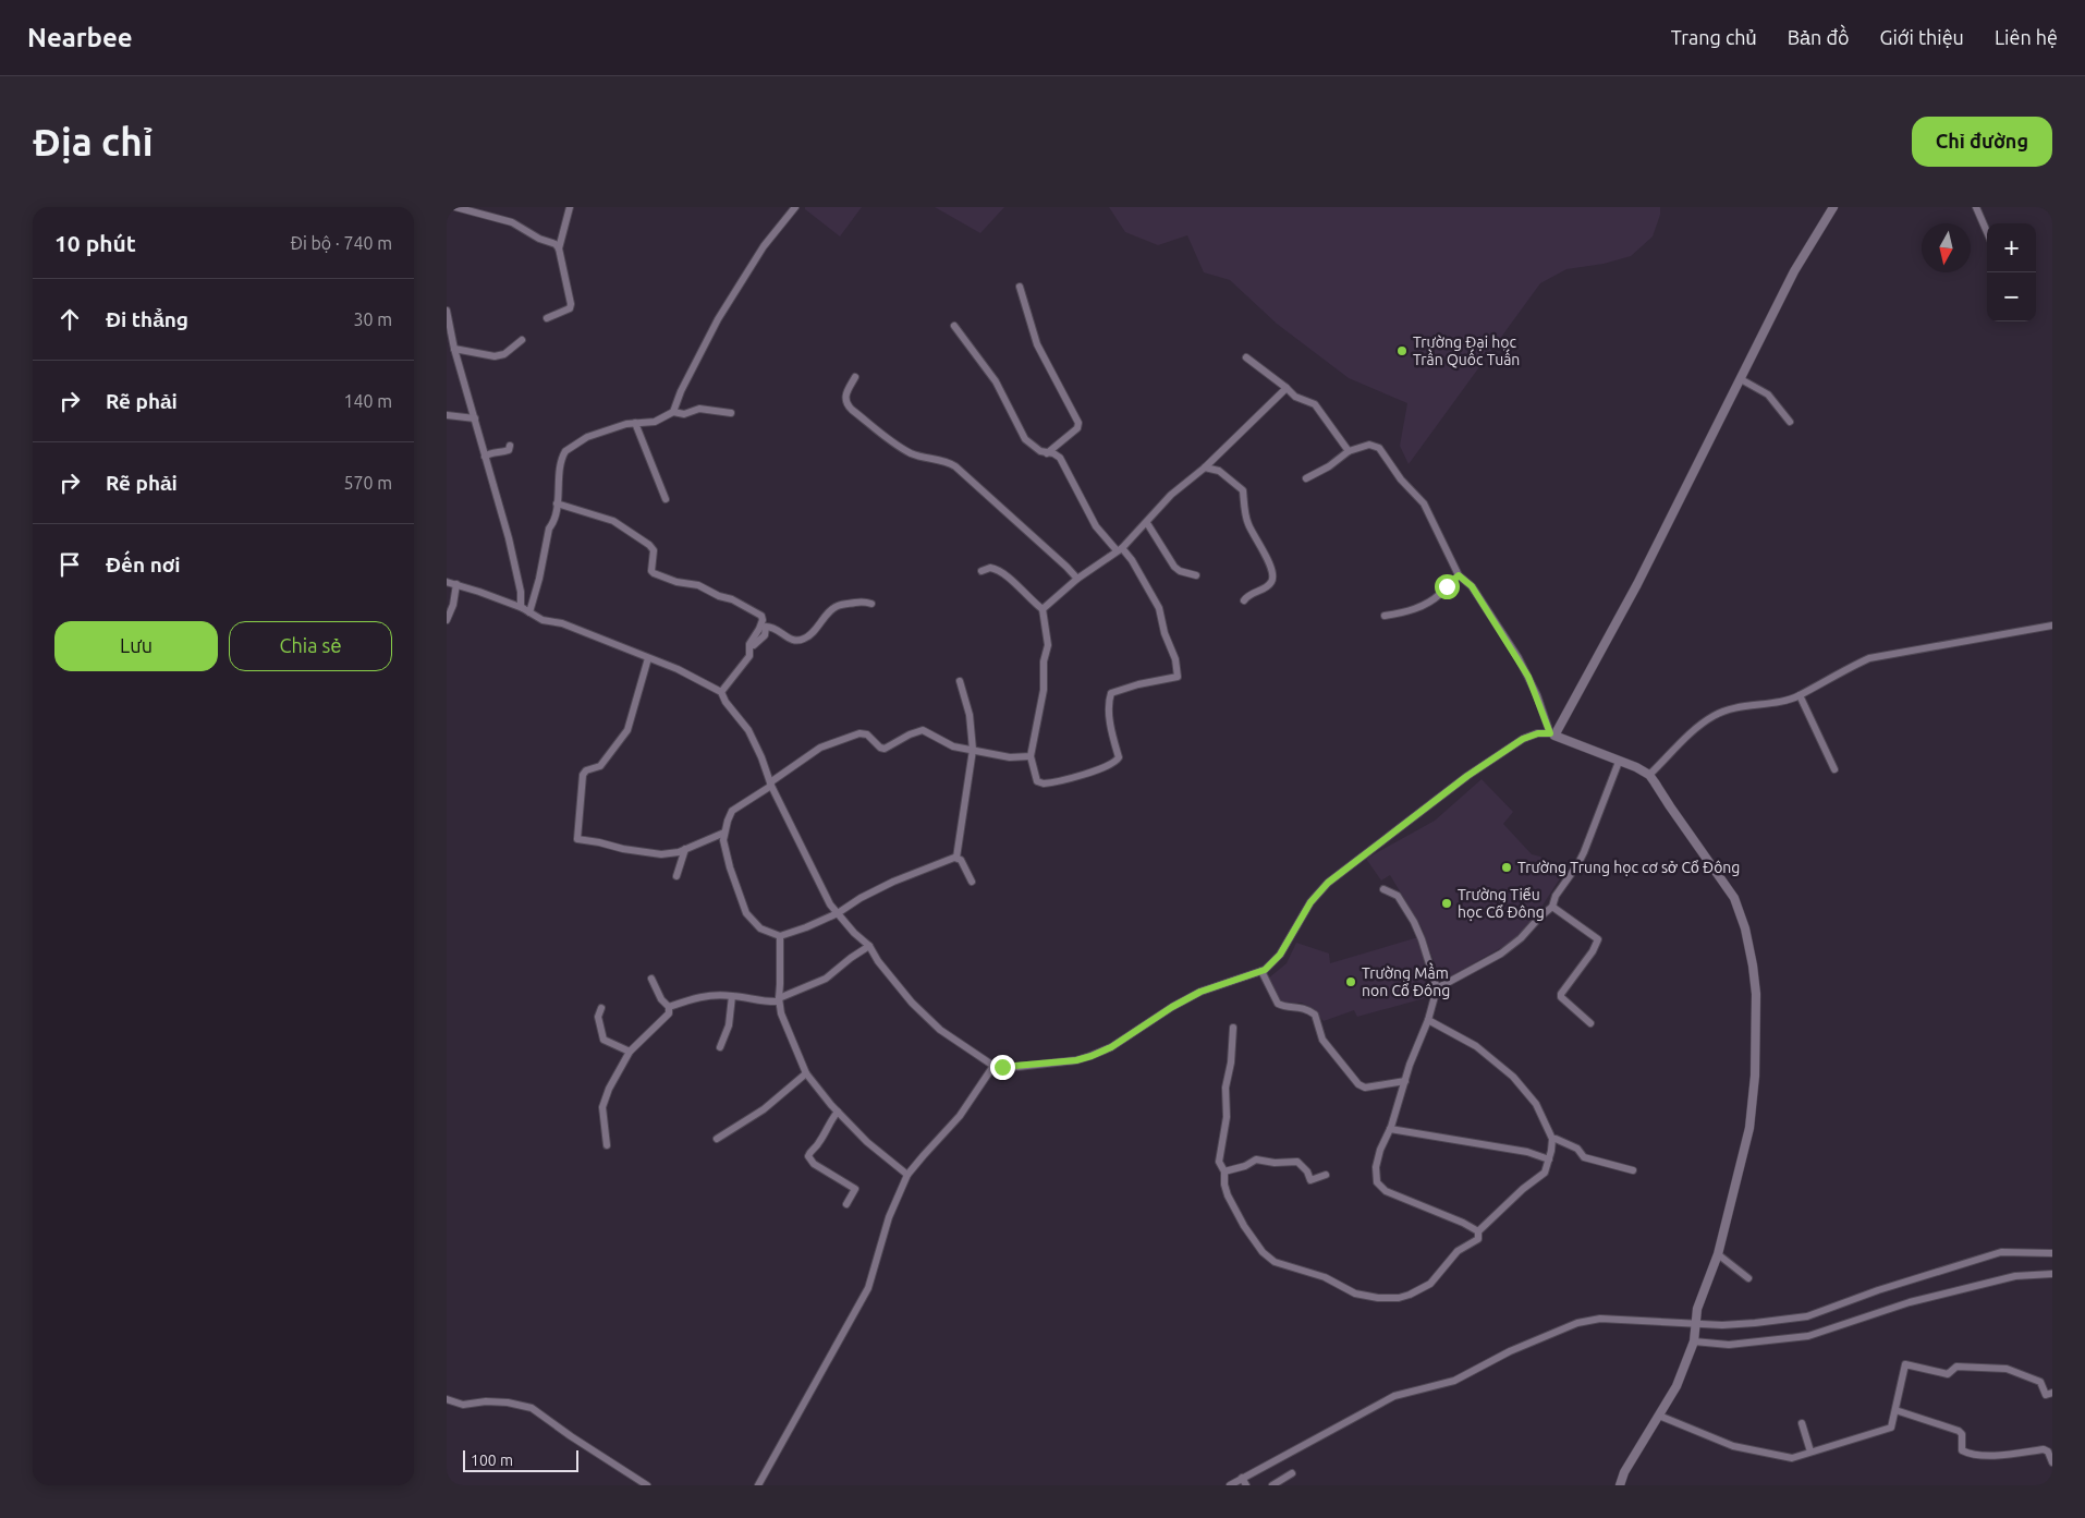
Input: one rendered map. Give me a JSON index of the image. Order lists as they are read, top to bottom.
{
  "places": [
    "Trường Đại học Trần Quốc Tuấn",
    "Trường Trung học cơ sở Cổ Đông",
    "Trường Tiểu học Cổ Đông",
    "Trường Mầm non Cổ Đông"
  ],
  "scale_bar": "100 m",
  "north": "bottom",
  "page": {
    "header": "Nearbee",
    "nav": [
      "Trang chủ",
      "Bản đồ",
      "Giới thiệu",
      "Liên hệ"
    ],
    "buttons": [
      "Chỉ đường",
      ["Lưu", "Chia sẻ"]
    ],
    "title": "Địa chỉ",
    "heading": ["10 phút", "Đi bộ · 740 m"],
    "map_buttons": ["+", "−"],
    "list": [
      ["Đi thẳng", "30 m"],
      ["Rẽ phải", "140 m"],
      ["Rẽ phải", "570 m"],
      "Đến nơi"
    ],
    "scale": "100 m"
  }
}
